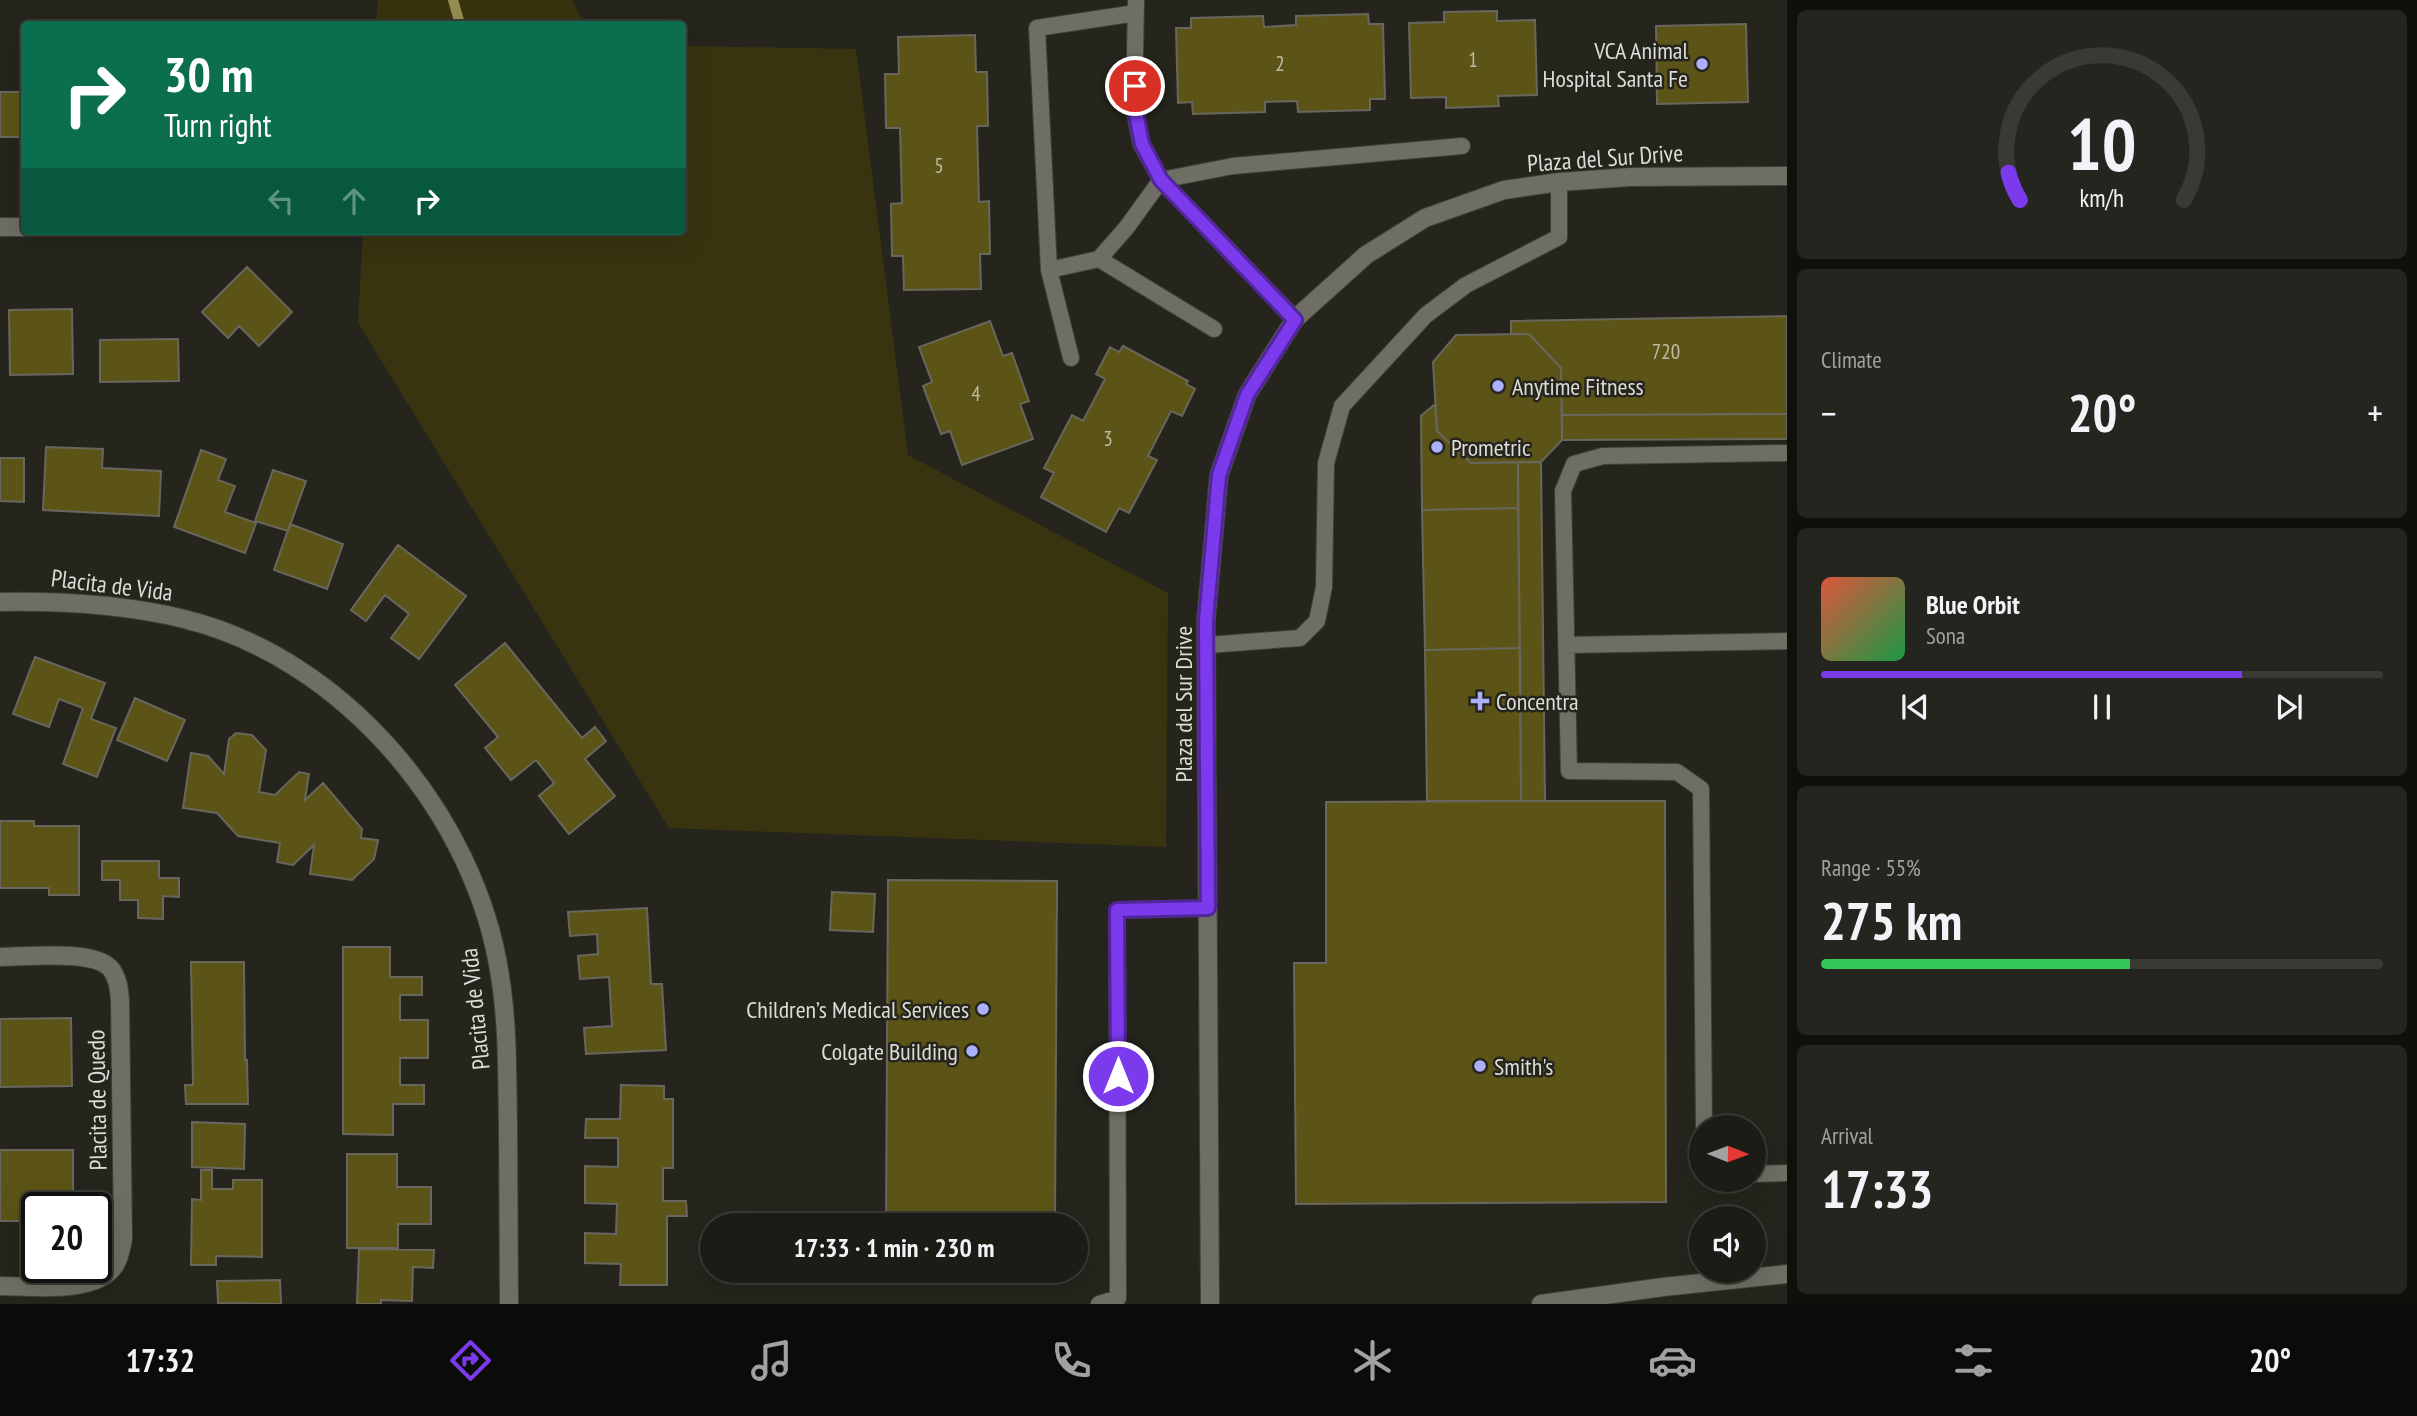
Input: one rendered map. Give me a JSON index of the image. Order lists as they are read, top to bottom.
{
  "streets": {
    "street": ["Plaza del Sur Drive", "Placita de Vida", "Placita de Quedo"]
  },
  "places": {
    "other": [
      "VCA Animal Hospital Santa Fe",
      "Anytime Fitness",
      "Prometric",
      "Children’s Medical Services",
      "Colgate Building",
      "Smith's"
    ],
    "health": ["Concentra"]
  },
  "house_numbers": [
    "1",
    "2",
    "5",
    "720",
    "4",
    "3"
  ],
  "north": "right",
  "page": {
    "turn": ["30 m", "Turn right"],
    "tile": [
      "Climate",
      ["Range · 55%", "275 km"],
      ["Arrival", "17:33"]
    ],
    "heat": ["−", "20°", "+"],
    "song": ["Blue Orbit", "Sona"],
    "limit": "20",
    "trip": "17:33 · 1 min · 230 m",
    "tabs": ["17:32", "20°"],
    "gauge": ["10", "km/h"]
  }
}
